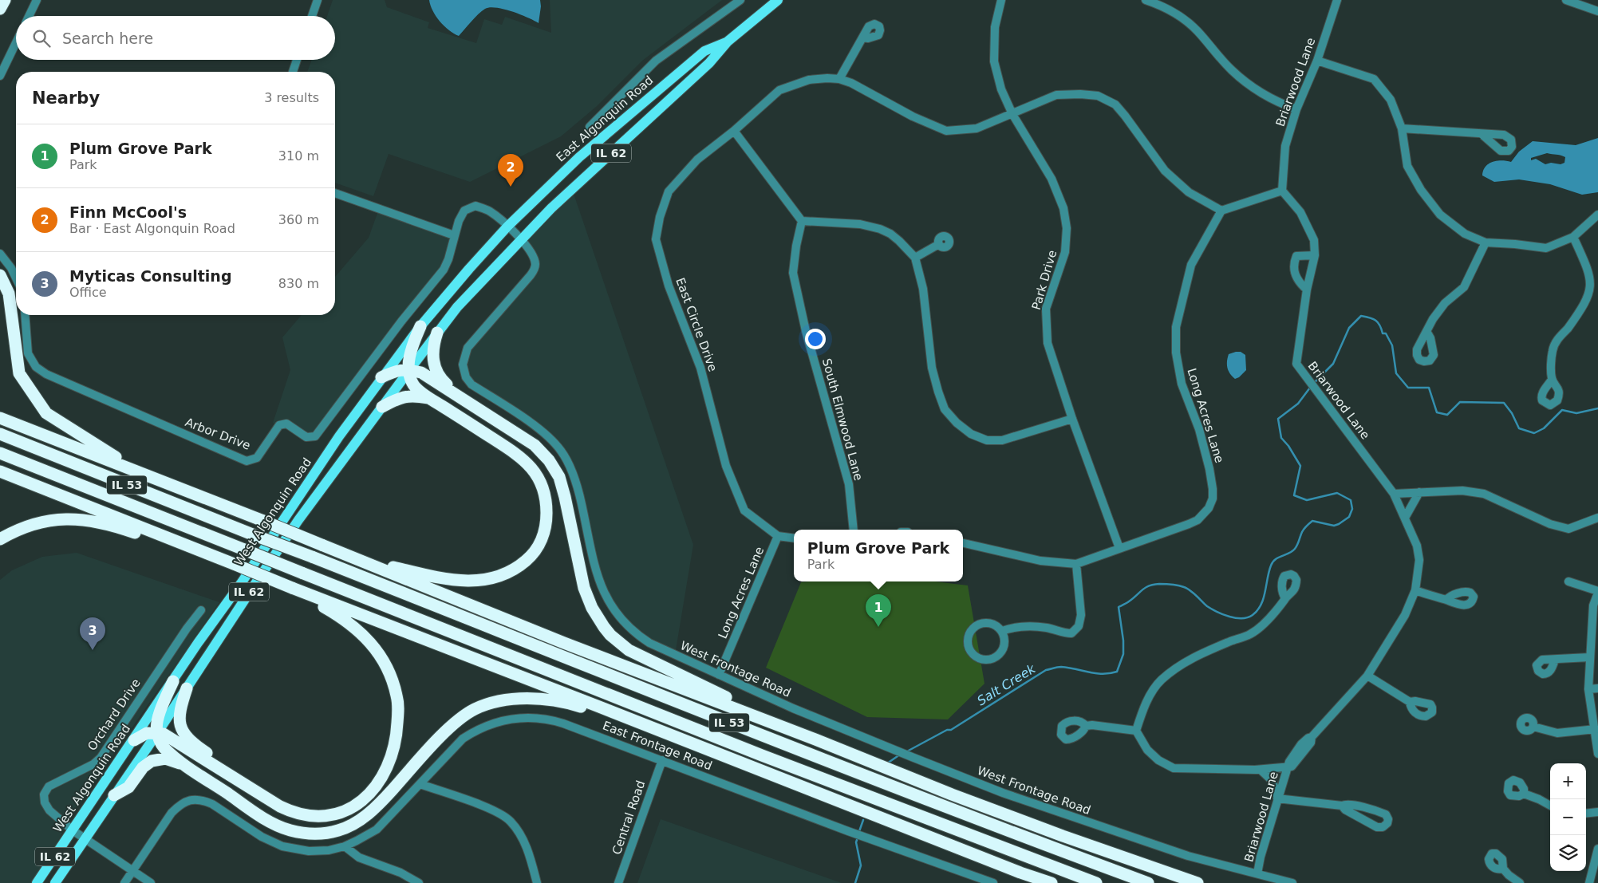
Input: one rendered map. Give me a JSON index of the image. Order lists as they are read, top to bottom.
{
  "streets": {
    "highway": ["IL 53"],
    "main road": ["East Algonquin Road", "IL 62", "West Algonquin Road"],
    "street": [
      "Briarwood Lane",
      "Park Drive",
      "East Circle Drive",
      "Long Acres Lane",
      "South Elmwood Lane",
      "Arbor Drive",
      "West Frontage Road",
      "Orchard Drive",
      "East Frontage Road",
      "Central Road"
    ]
  },
  "crossings": [
    ["Briarwood Lane", "West Frontage Road"],
    ["East Algonquin Road", "Arbor Drive"],
    ["East Algonquin Road", "West Algonquin Road"],
    ["East Algonquin Road", "West Frontage Road"],
    ["Park Drive", "Long Acres Lane"],
    ["East Circle Drive", "Long Acres Lane"],
    ["Long Acres Lane", "West Frontage Road"],
    ["Arbor Drive", "West Algonquin Road"],
    ["Arbor Drive", "West Frontage Road"],
    ["West Algonquin Road", "West Frontage Road"],
    ["West Algonquin Road", "Orchard Drive"],
    ["East Frontage Road", "Central Road"]
  ],
  "water": ["Salt Creek"],
  "page": {
    "search": "Search here",
    "heading": ["Nearby", "3 results"],
    "list": [
      {
        "mark": "1",
        "name": "Plum Grove Park",
        "note": "Park",
        "value": "310 m"
      },
      {
        "mark": "2",
        "name": "Finn McCool's",
        "note": "Bar · East Algonquin Road",
        "value": "360 m"
      },
      {
        "mark": "3",
        "name": "Myticas Consulting",
        "note": "Office",
        "value": "830 m"
      }
    ],
    "pins": ["2", "1", "3"],
    "popup": ["Plum Grove Park", "Park"],
    "map_buttons": ["+", "−"]
  }
}
